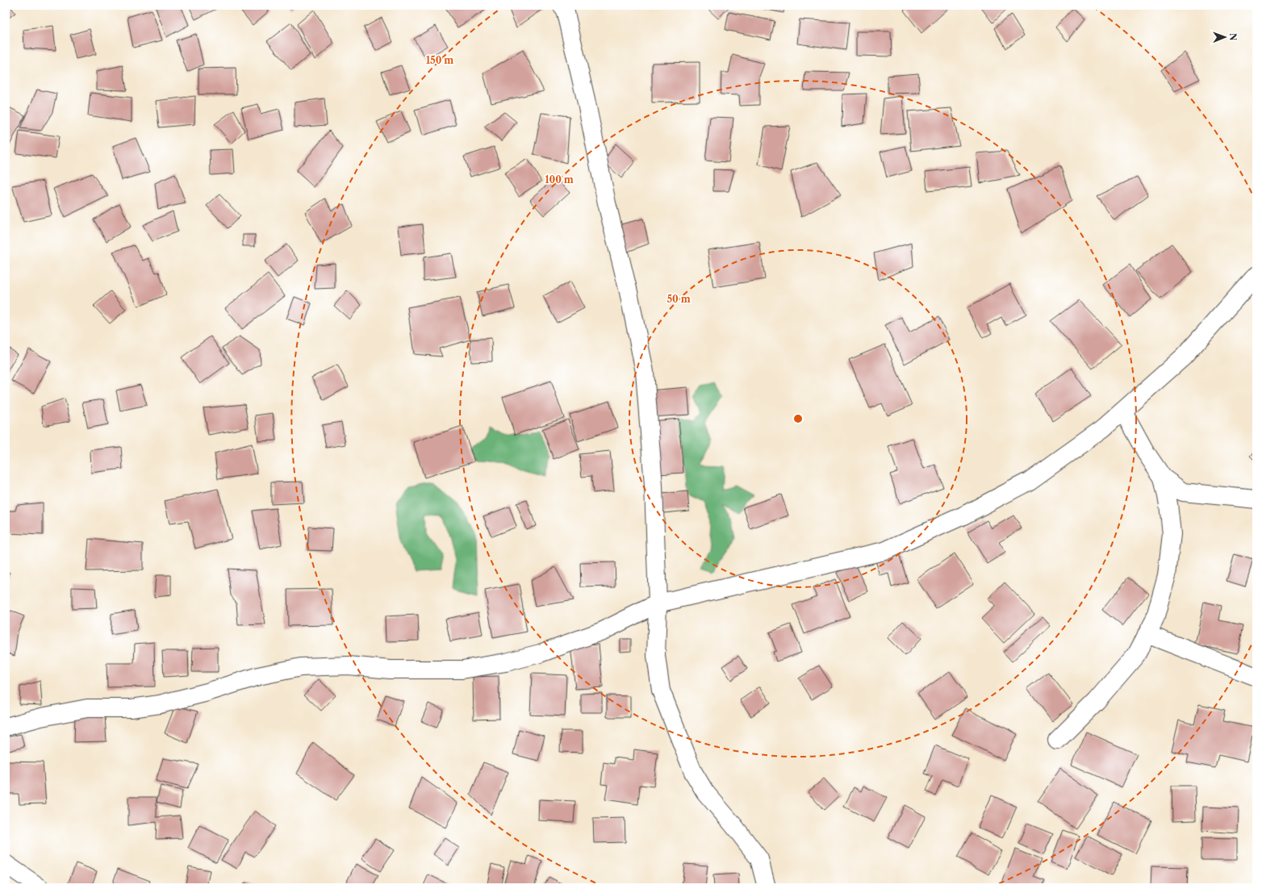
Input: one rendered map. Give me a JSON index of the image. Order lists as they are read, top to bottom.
{
  "north": "right",
  "rings": ["150 m", "100 m", "50 m"]
}
